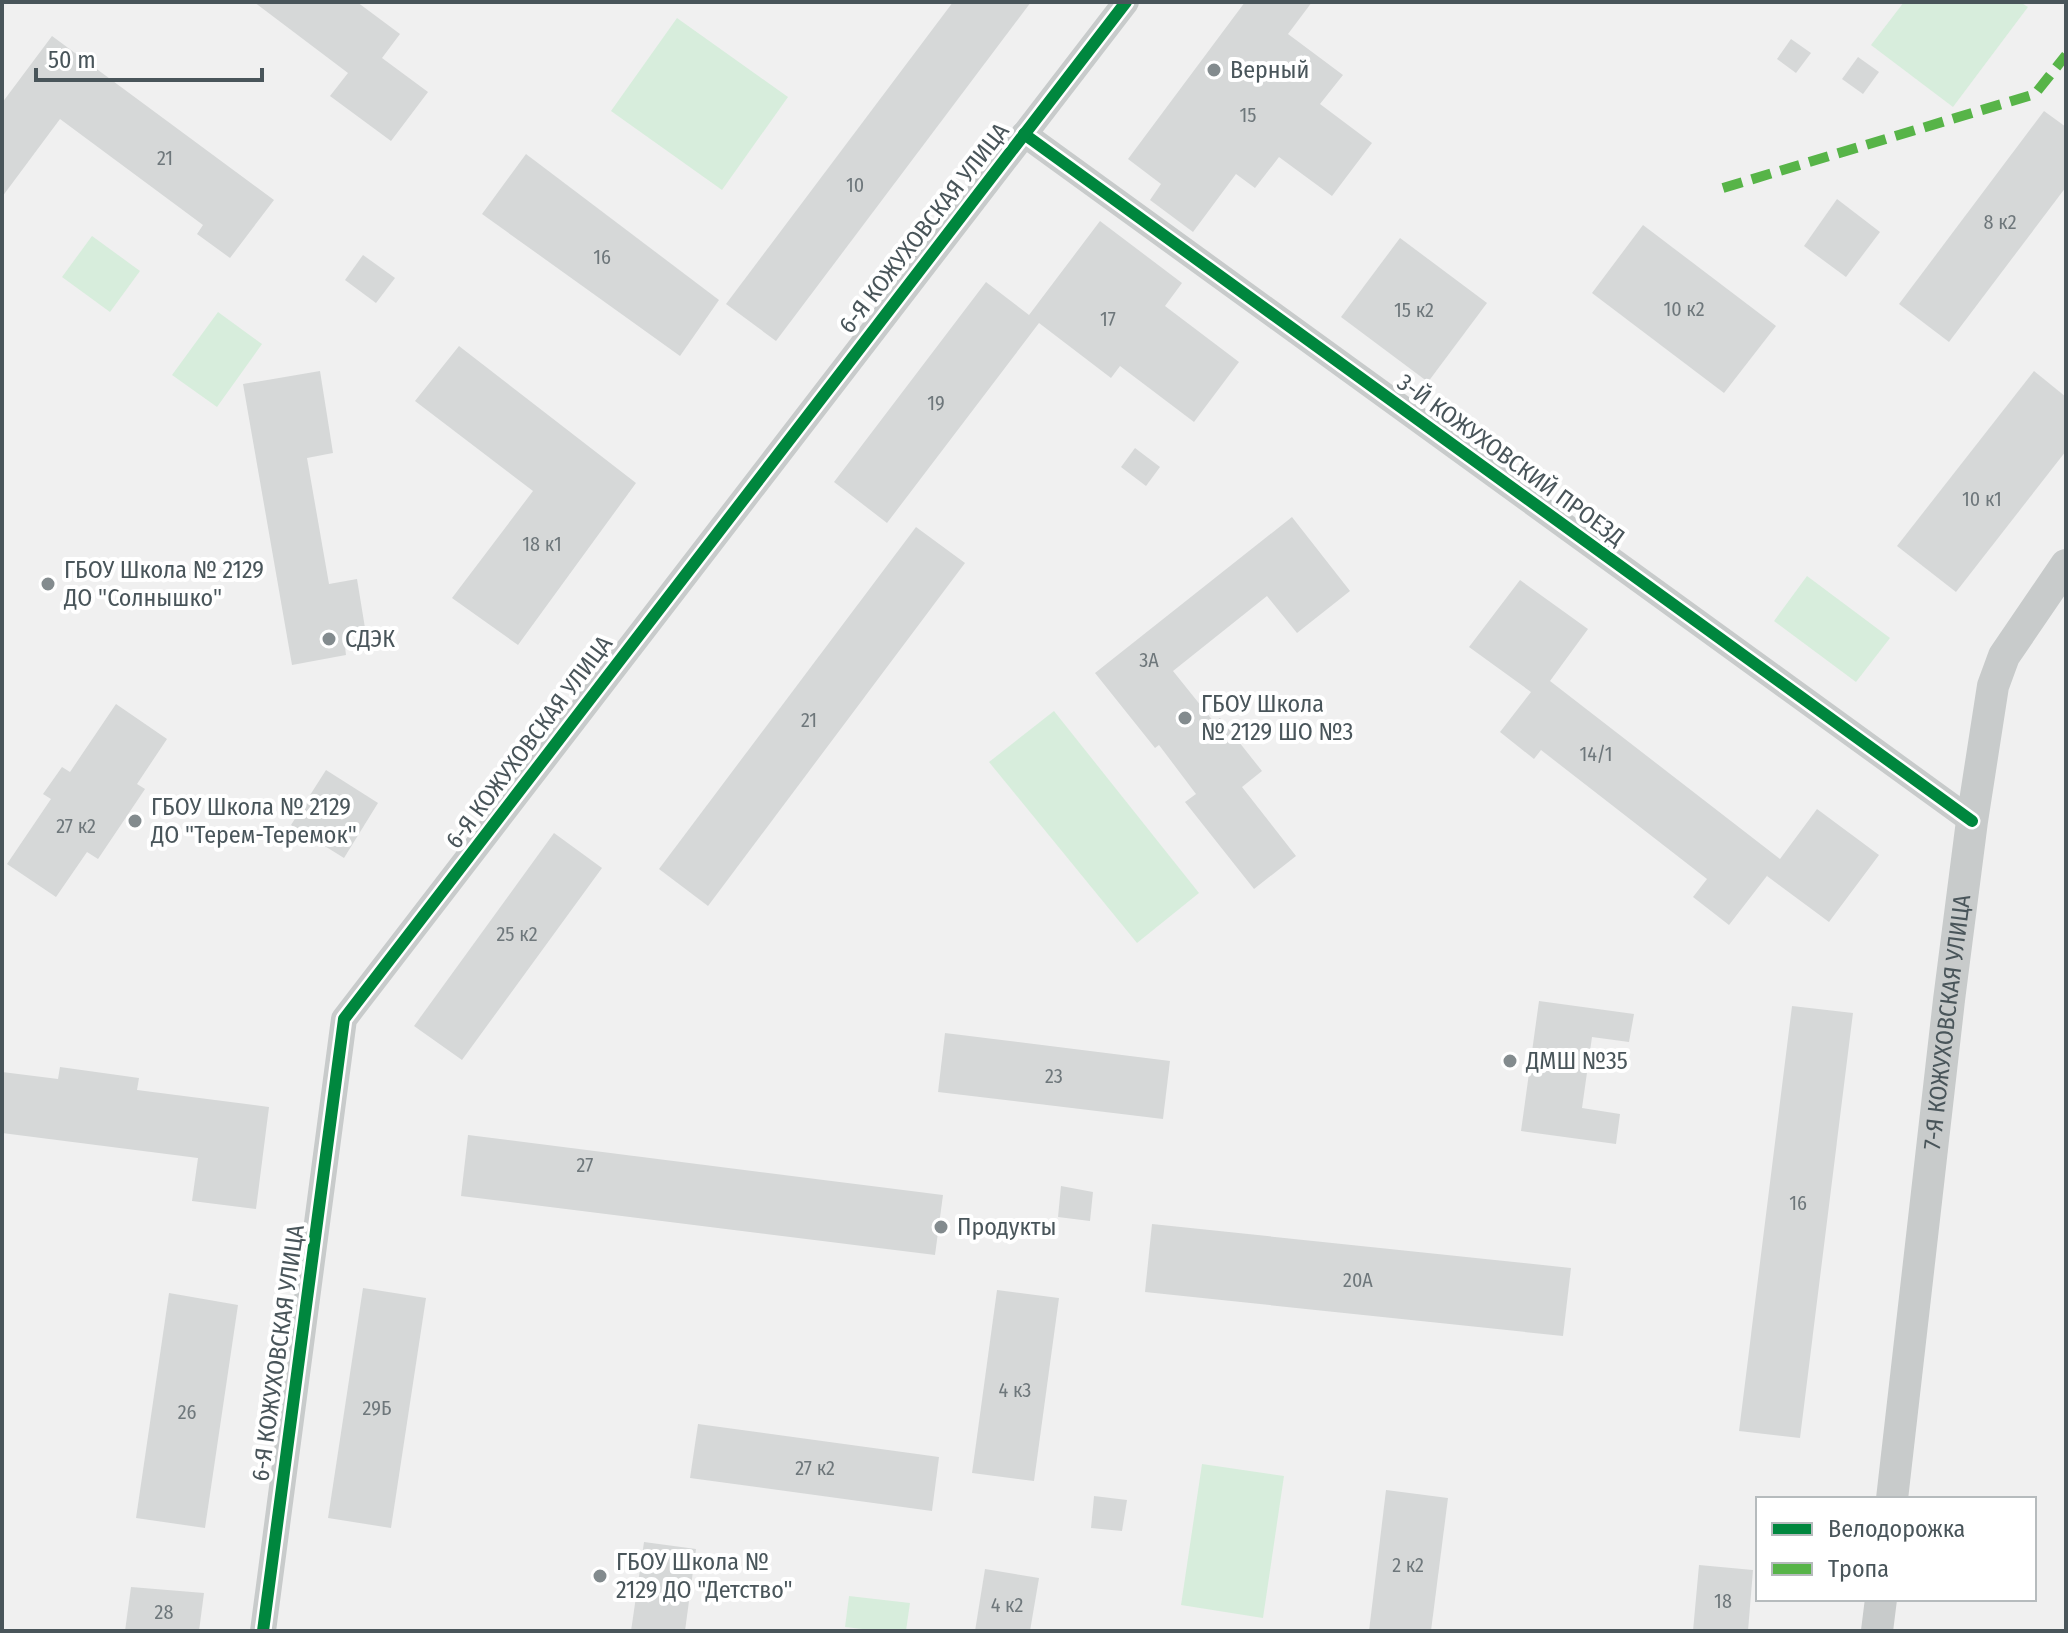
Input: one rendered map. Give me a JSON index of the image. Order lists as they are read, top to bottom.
{
  "streets": {
    "street": ["6-Я КОЖУХОВСКАЯ УЛИЦА", "3-Й КОЖУХОВСКИЙ ПРОЕЗД", "7-Я КОЖУХОВСКАЯ УЛИЦА"]
  },
  "crossings": [
    ["6-Я КОЖУХОВСКАЯ УЛИЦА", "3-Й КОЖУХОВСКИЙ ПРОЕЗД"],
    ["3-Й КОЖУХОВСКИЙ ПРОЕЗД", "7-Я КОЖУХОВСКАЯ УЛИЦА"]
  ],
  "places": [
    "Верный",
    "ГБОУ Школа № 2129 ДО \"Солнышко\"",
    "СДЭК",
    "ГБОУ Школа № 2129 ШО №3",
    "ГБОУ Школа № 2129 ДО \"Терем-Теремок\"",
    "ДМШ №35",
    "Продукты",
    "ГБОУ Школа № 2129 ДО \"Детство\""
  ],
  "house_numbers": [
    "15",
    "21",
    "10",
    "8 к2",
    "16",
    "10 к2",
    "15 к2",
    "17",
    "19",
    "10 к1",
    "18 к1",
    "3А",
    "21",
    "14/1",
    "27 к2",
    "25 к2",
    "23",
    "27",
    "16",
    "20А",
    "4 к3",
    "29Б",
    "26",
    "27 к2",
    "2 к2",
    "18",
    "4 к2",
    "28"
  ],
  "legend": ["Велодорожка", "Тропа"],
  "scale_bar": "50 m"
}
